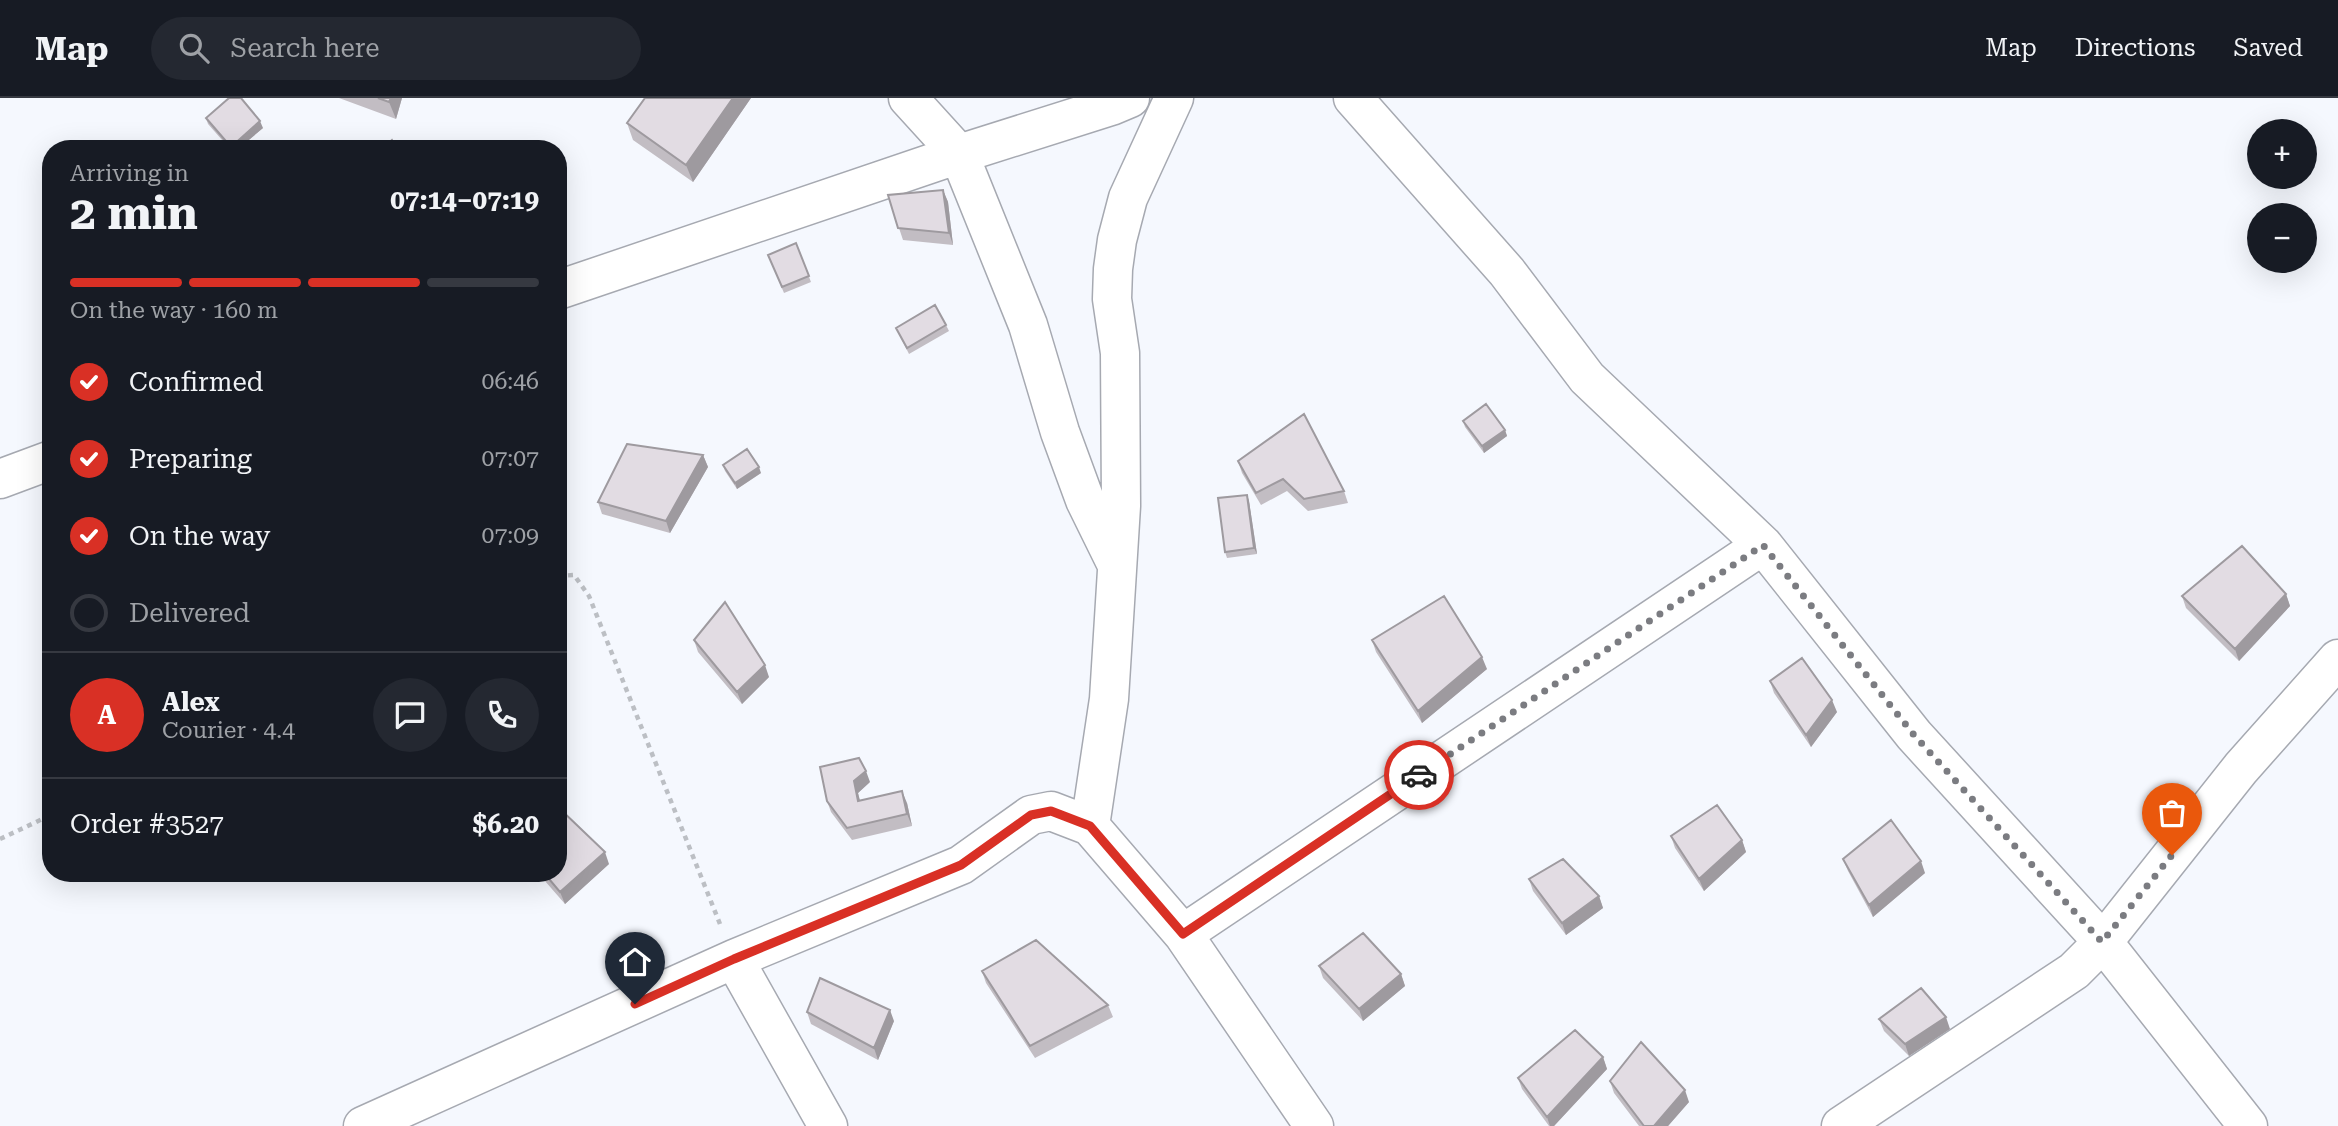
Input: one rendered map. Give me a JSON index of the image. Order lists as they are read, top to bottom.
{
  "page": {
    "header": "Map",
    "search": "Search here",
    "nav": ["Map", "Directions", "Saved"],
    "map_buttons": ["+", "−"],
    "heading": ["2 min", "Arriving in", "07:14–07:19"],
    "panel": [
      "Alex",
      "Courier · 4.4",
      "Order #3527",
      "$6.20"
    ],
    "bar": "On the way · 160 m",
    "list": [
      ["Confirmed", "06:46"],
      ["Preparing", "07:07"],
      ["On the way", "07:09"],
      "Delivered"
    ],
    "round": "A"
  }
}
